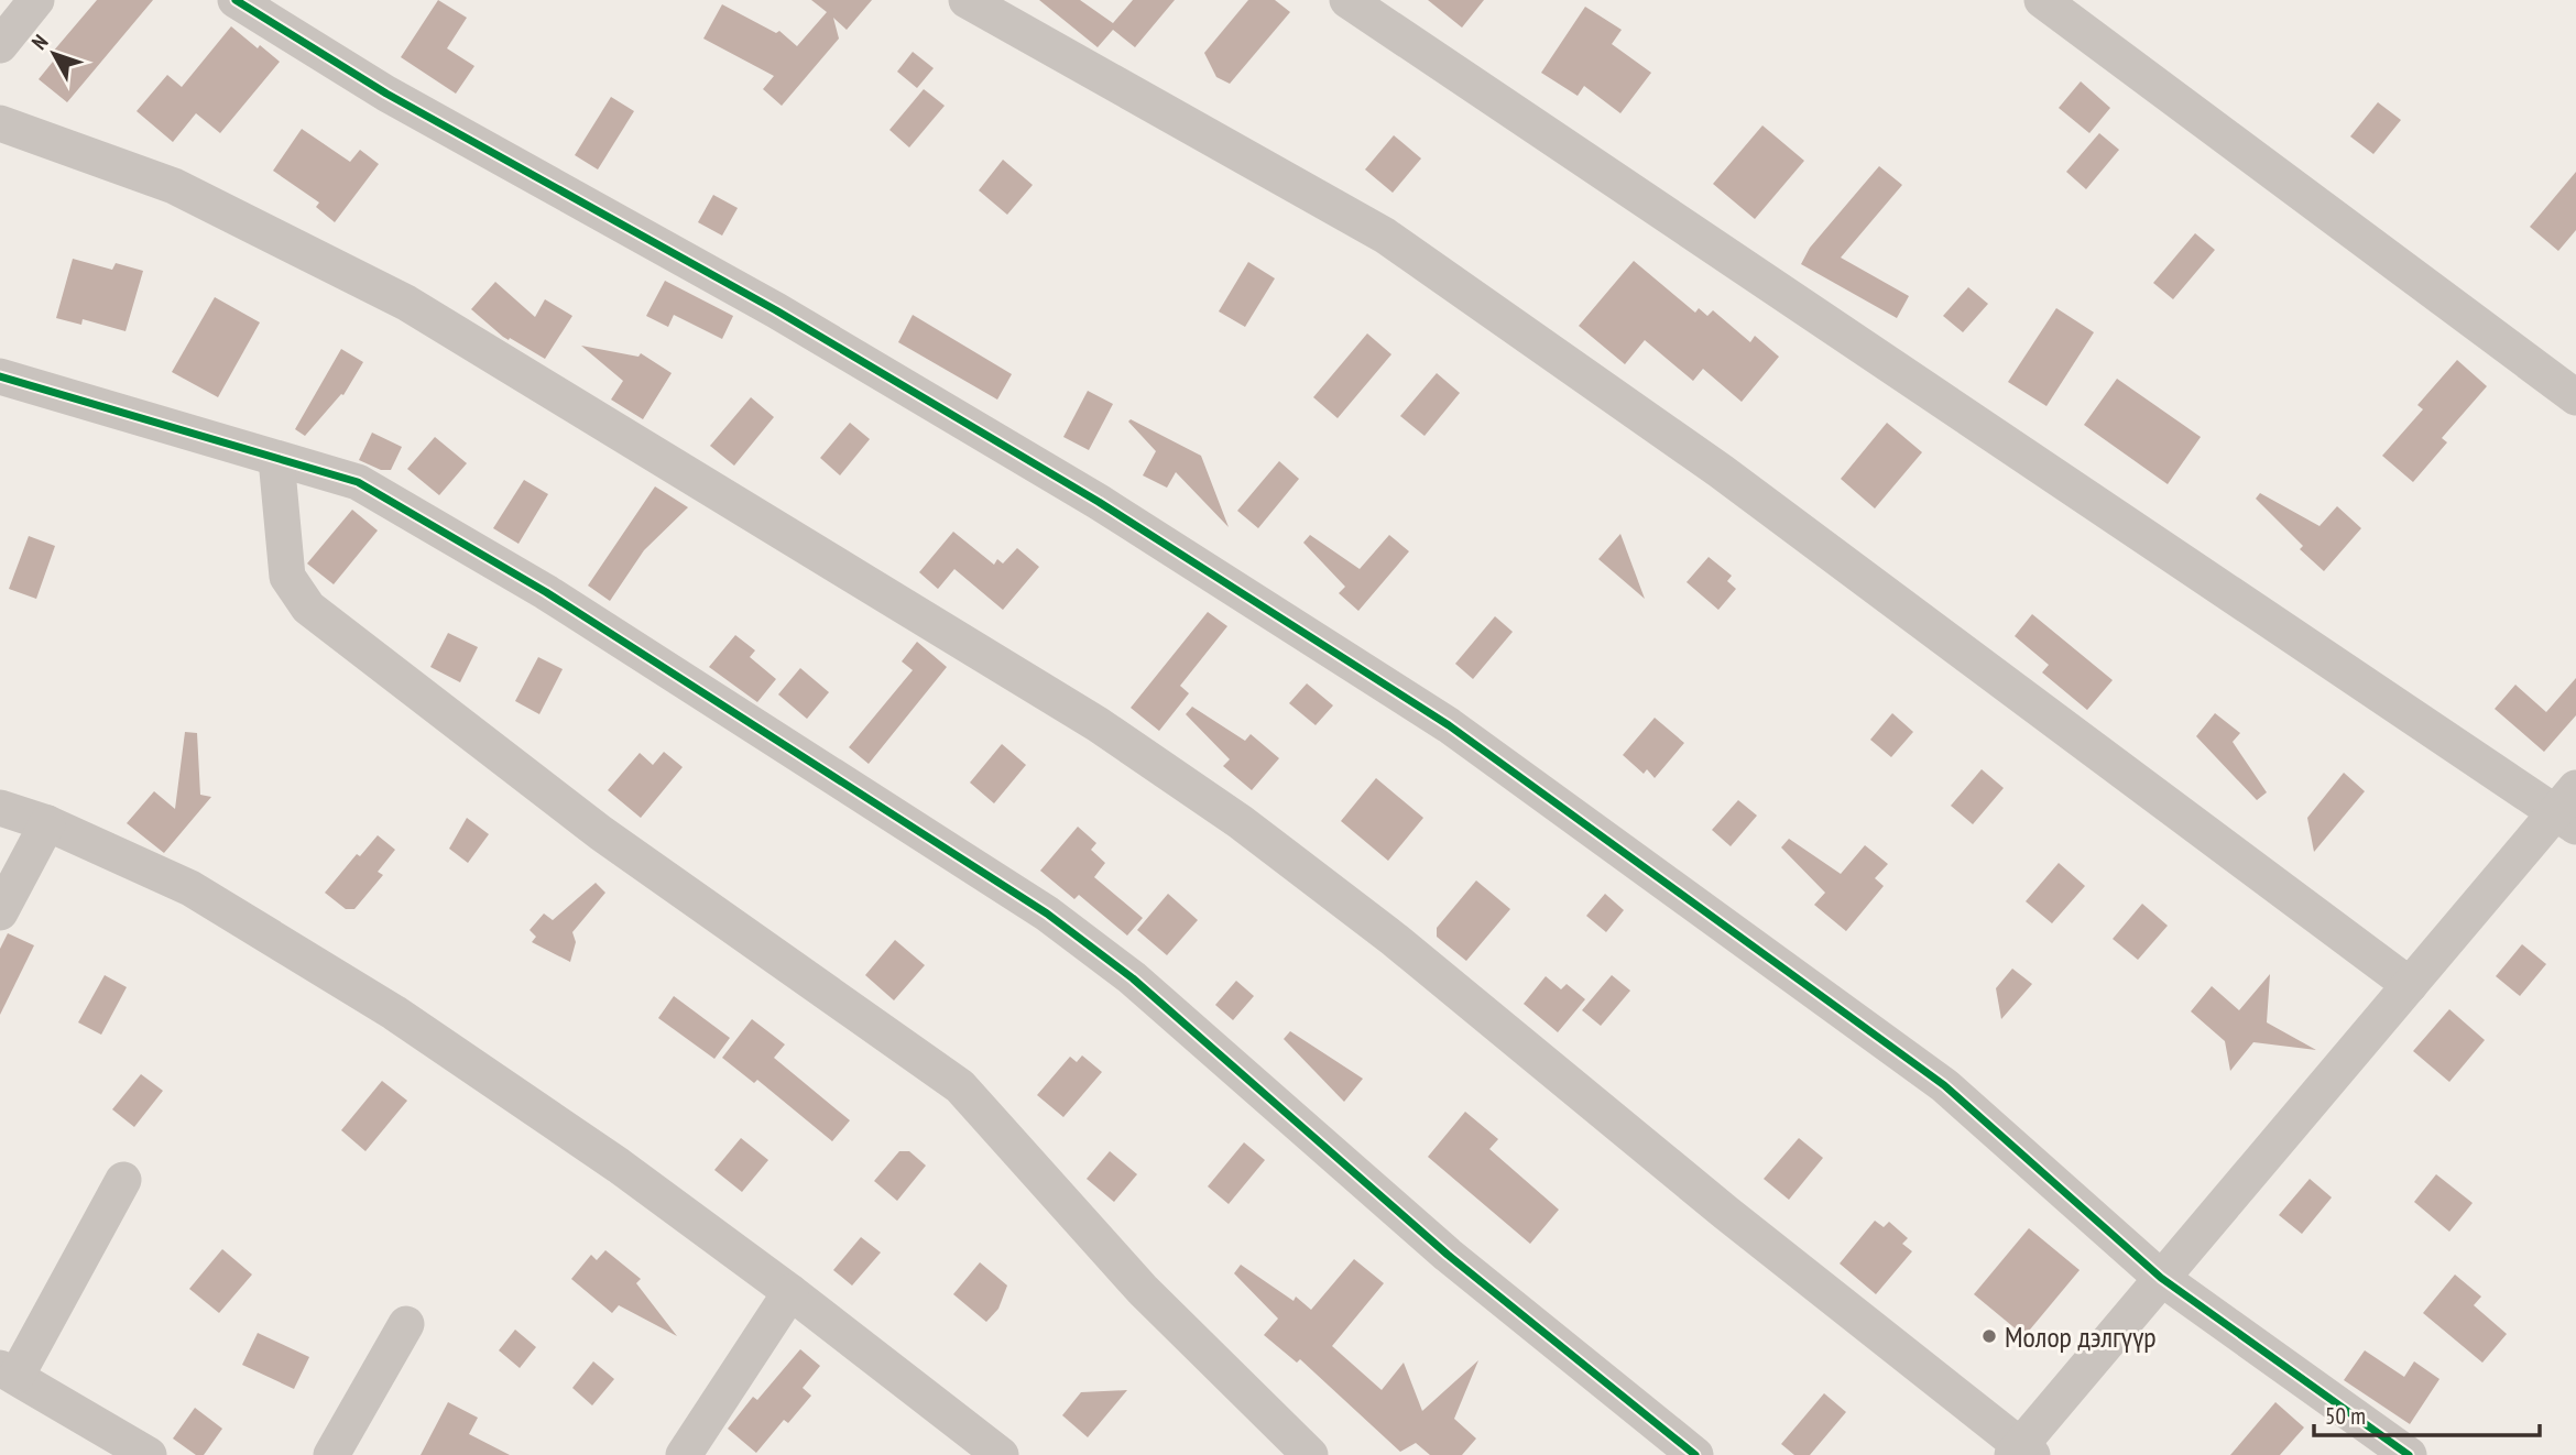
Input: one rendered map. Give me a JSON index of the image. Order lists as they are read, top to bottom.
{
  "places": ["Молор дэлгүүр"],
  "scale_bar": "50 m",
  "north": "top left"
}
